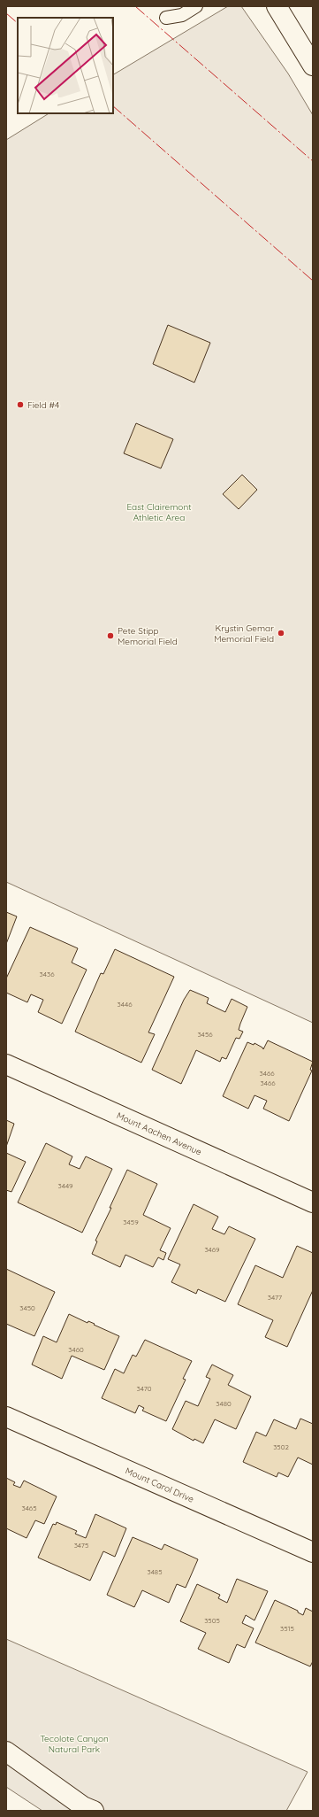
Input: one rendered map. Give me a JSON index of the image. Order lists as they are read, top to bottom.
{
  "streets": {
    "street": ["Mount Aachen Avenue", "Mount Carol Drive"]
  },
  "parks": ["East Clairemont Athletic Area", "Tecolote Canyon Natural Park"],
  "places": ["Field #4", "Krystin Gemar Memorial Field", "Pete Stipp Memorial Field"],
  "house_numbers": [
    "3436",
    "3446",
    "3456",
    "3466",
    "3466",
    "3449",
    "3459",
    "3469",
    "3477",
    "3450",
    "3460",
    "3470",
    "3480",
    "3502",
    "3465",
    "3475",
    "3485",
    "3505",
    "3515"
  ]
}
